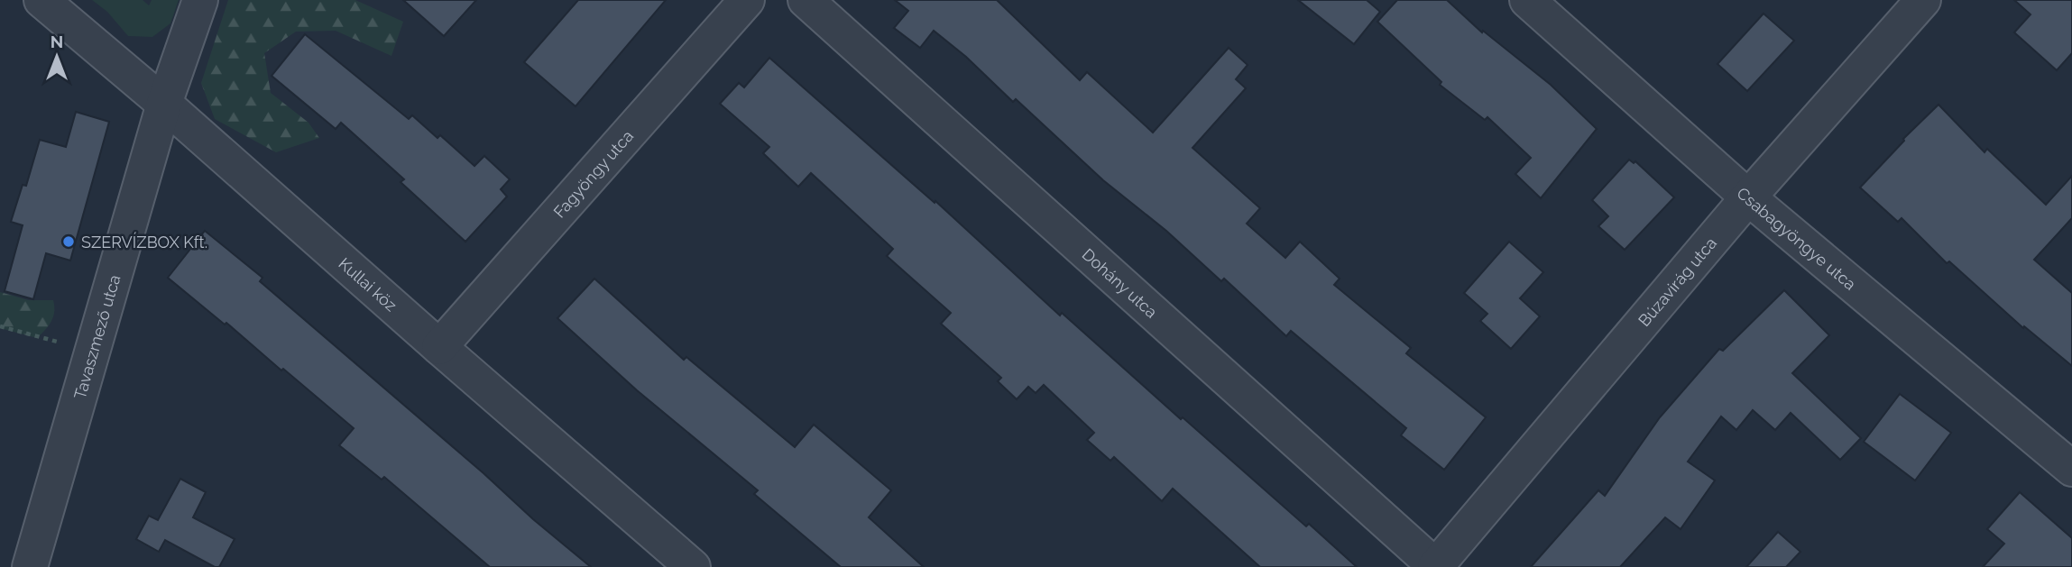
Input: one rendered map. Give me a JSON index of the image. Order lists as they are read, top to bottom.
{
  "streets": {
    "street": [
      "Fagyöngy utca",
      "Csabagyöngye utca",
      "Búzavirág utca",
      "Dohány utca",
      "Kullai köz",
      "Tavaszmező utca"
    ]
  },
  "crossings": [
    ["Fagyöngy utca", "Kullai köz"],
    ["Csabagyöngye utca", "Búzavirág utca"],
    ["Búzavirág utca", "Dohány utca"],
    ["Kullai köz", "Tavaszmező utca"]
  ],
  "places": ["SZERVÍZBOX Kft."],
  "north": "top"
}
